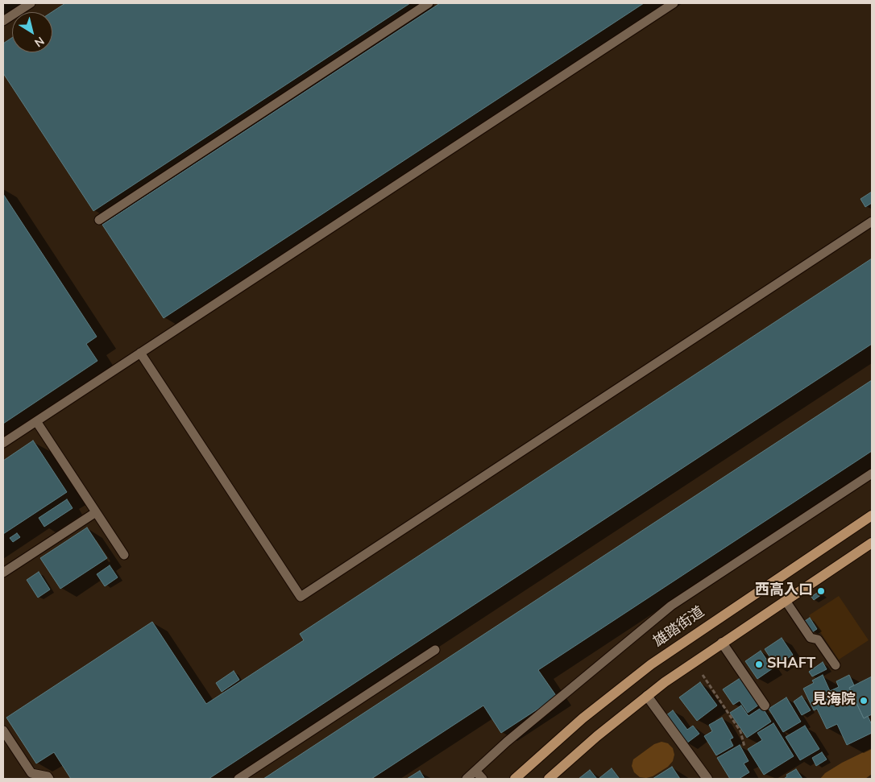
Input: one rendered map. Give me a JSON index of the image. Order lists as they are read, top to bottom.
{
  "streets": {
    "main road": ["雄踏街道"]
  },
  "places": ["西高入口", "SHAFT", "見海院"],
  "north": "bottom right"
}
